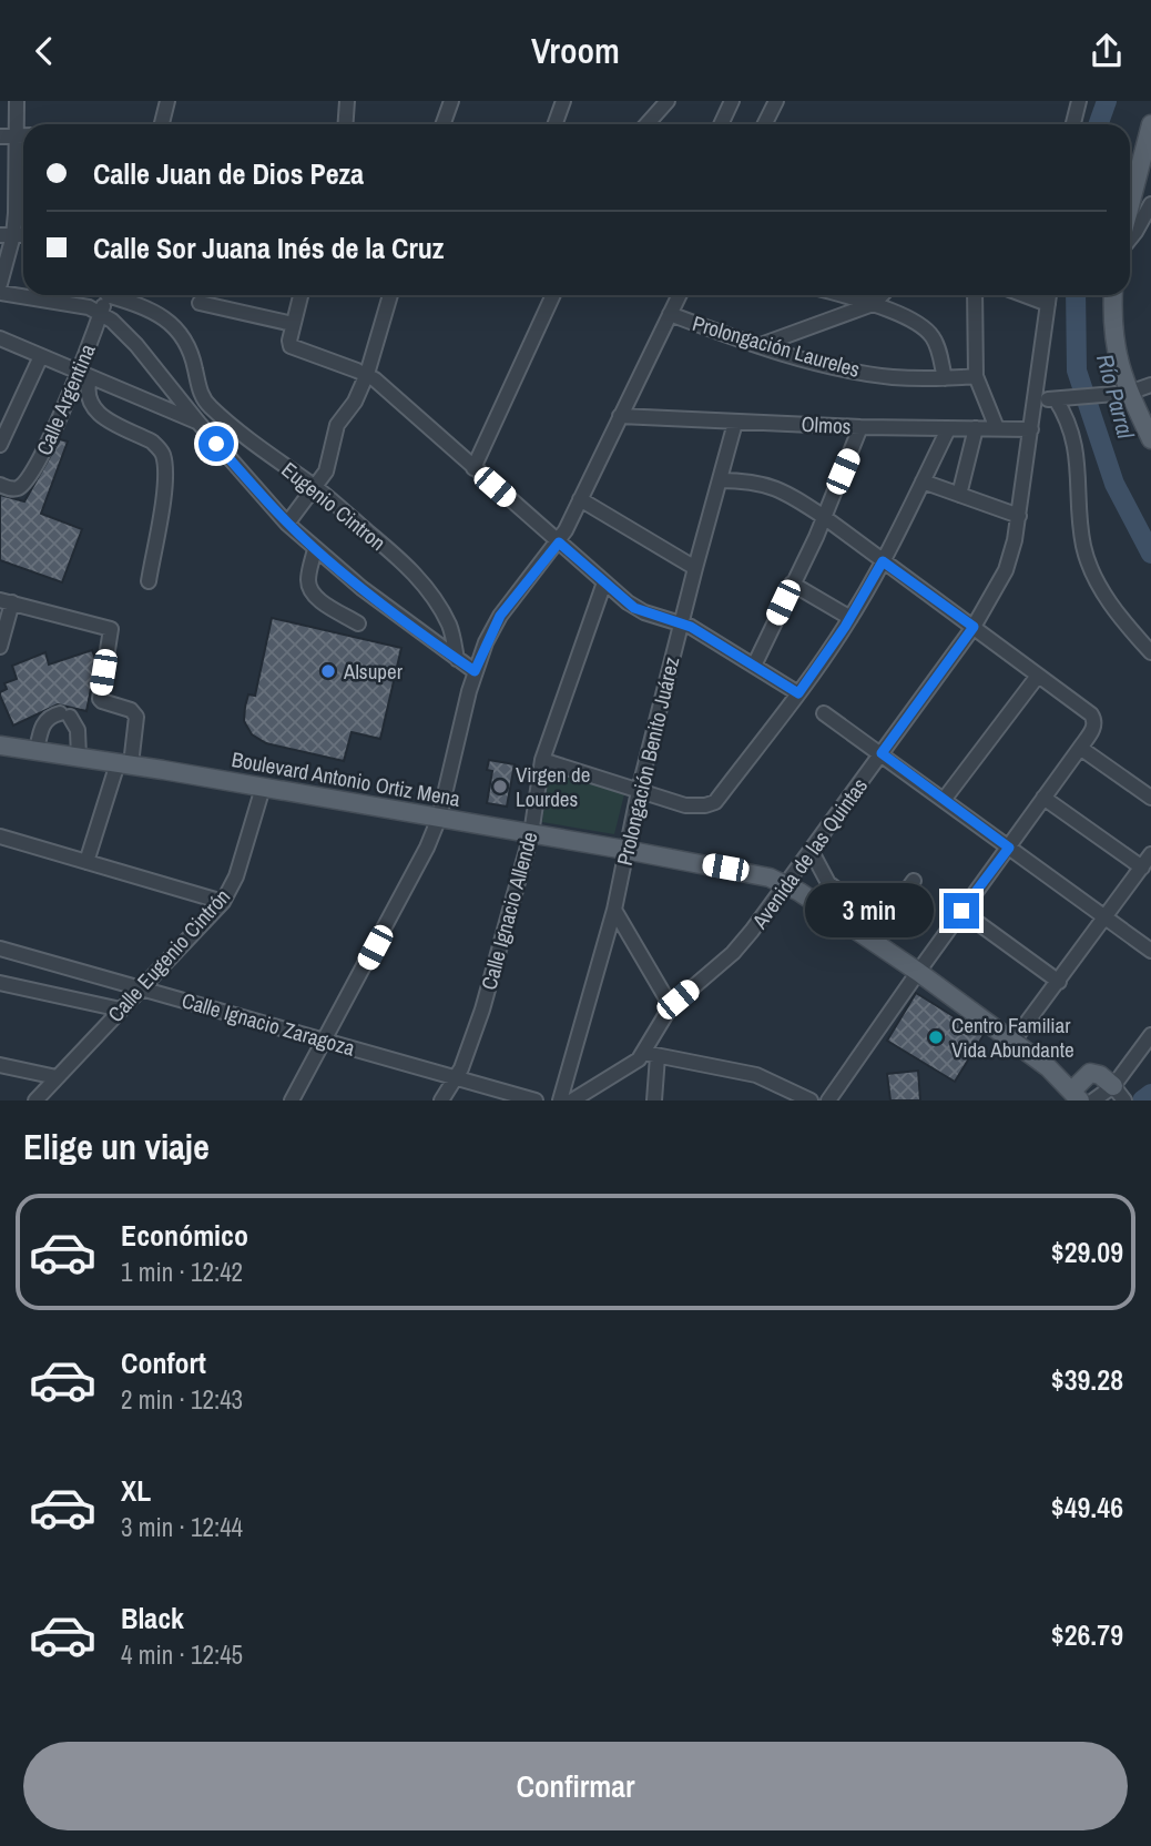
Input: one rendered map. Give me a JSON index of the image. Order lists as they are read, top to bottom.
{
  "streets": {
    "main road": ["Boulevard Antonio Ortiz Mena"],
    "street": [
      "Prolongación Laureles",
      "Calle Argentina",
      "Olmos",
      "Eugenio Cintron",
      "Prolongación Benito Juárez",
      "Avenida de las Quintas",
      "Calle Ignacio Allende",
      "Calle Eugenio Cintrón",
      "Calle Ignacio Zaragoza"
    ]
  },
  "crossings": [
    ["Olmos", "Prolongación Benito Juárez"],
    ["Olmos", "Avenida de las Quintas"],
    ["Prolongación Benito Juárez", "Boulevard Antonio Ortiz Mena"],
    ["Boulevard Antonio Ortiz Mena", "Avenida de las Quintas"],
    ["Boulevard Antonio Ortiz Mena", "Calle Ignacio Allende"],
    ["Boulevard Antonio Ortiz Mena", "Calle Eugenio Cintrón"],
    ["Calle Ignacio Allende", "Calle Ignacio Zaragoza"],
    ["Calle Eugenio Cintrón", "Calle Ignacio Zaragoza"]
  ],
  "water": ["Río Parral"],
  "places": ["Alsuper", "Virgen de Lourdes", "Centro Familiar Vida Abundante"],
  "page": {
    "header": "Vroom",
    "banner": ["Calle Juan de Dios Peza", "Calle Sor Juana Inés de la Cruz"],
    "bubble": "3 min",
    "heading": "Elige un viaje",
    "list": [
      {
        "name": "Económico",
        "note": "1 min · 12:42",
        "value": "$29.09"
      },
      {
        "name": "Confort",
        "note": "2 min · 12:43",
        "value": "$39.28"
      },
      {
        "name": "XL",
        "note": "3 min · 12:44",
        "value": "$49.46"
      },
      {
        "name": "Black",
        "note": "4 min · 12:45",
        "value": "$26.79"
      }
    ],
    "buttons": "Confirmar"
  }
}
